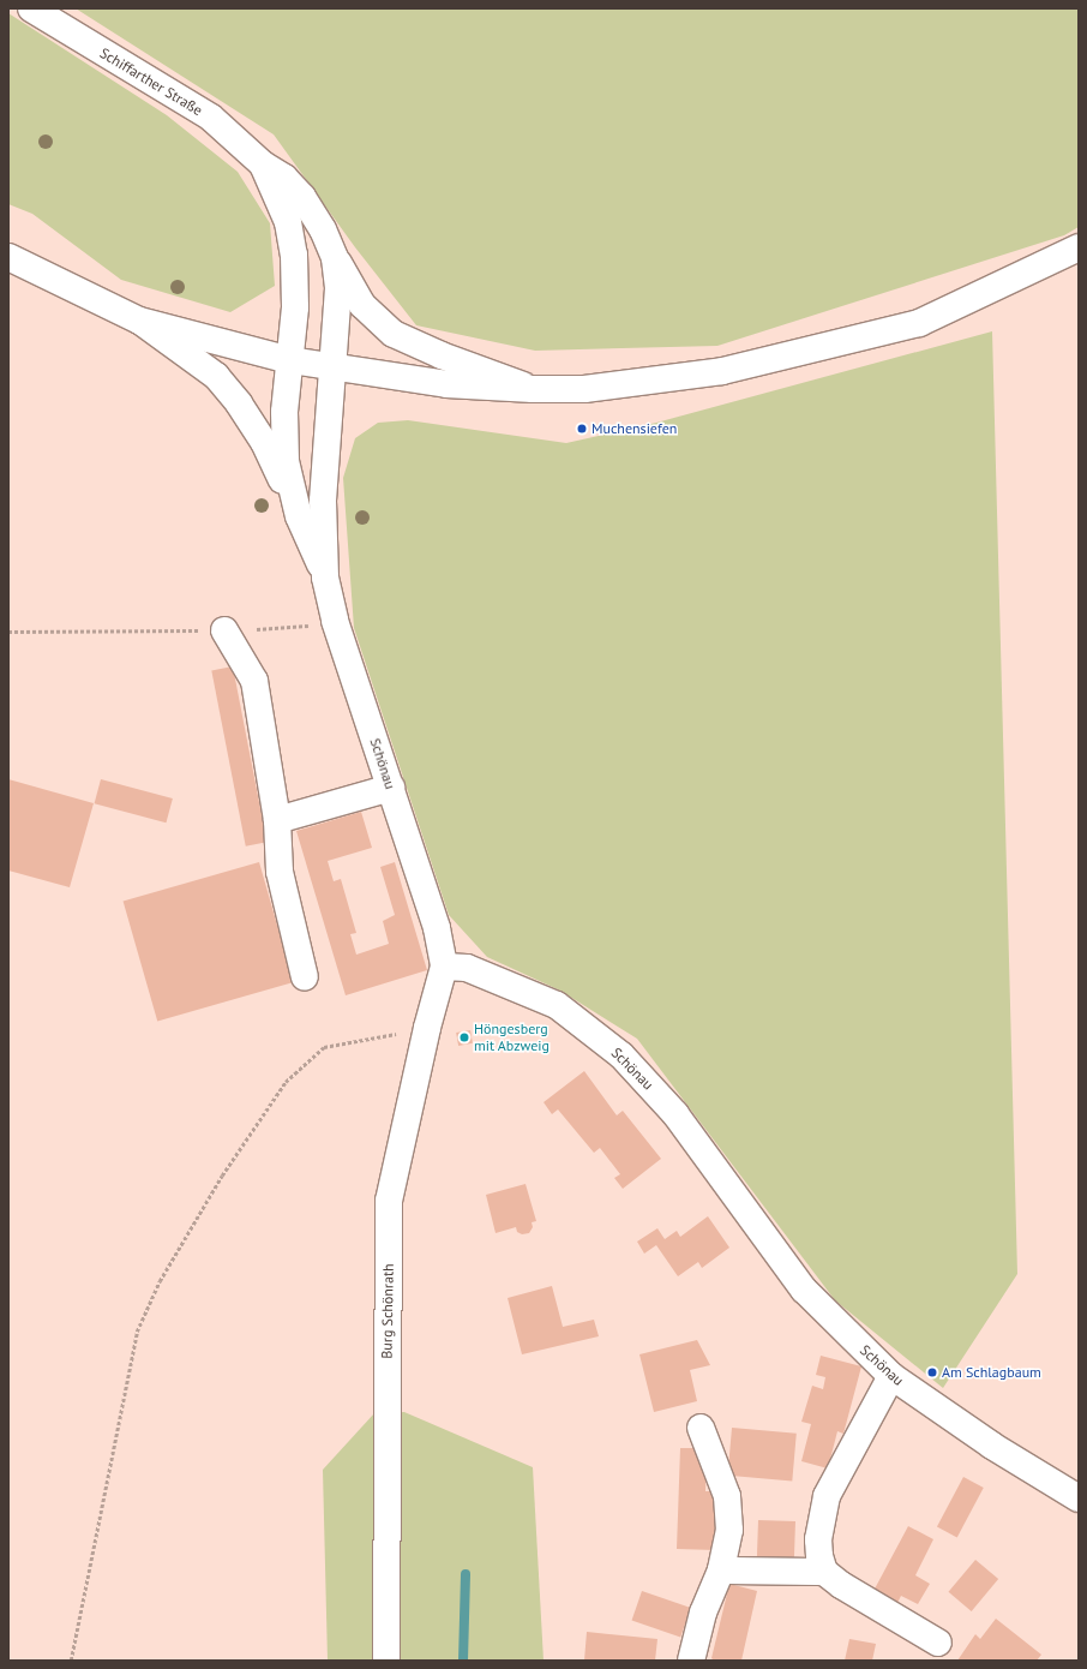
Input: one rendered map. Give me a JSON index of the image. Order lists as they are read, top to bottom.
{
  "streets": {
    "street": ["Schiffarther Straße", "Schönau", "Burg Schönrath"]
  },
  "crossings": [
    ["Schiffarther Straße", "Schönau"],
    ["Schönau", "Burg Schönrath"]
  ],
  "places": ["Muchensiefen", "Höngesberg mit Abzweig", "Am Schlagbaum"]
}
